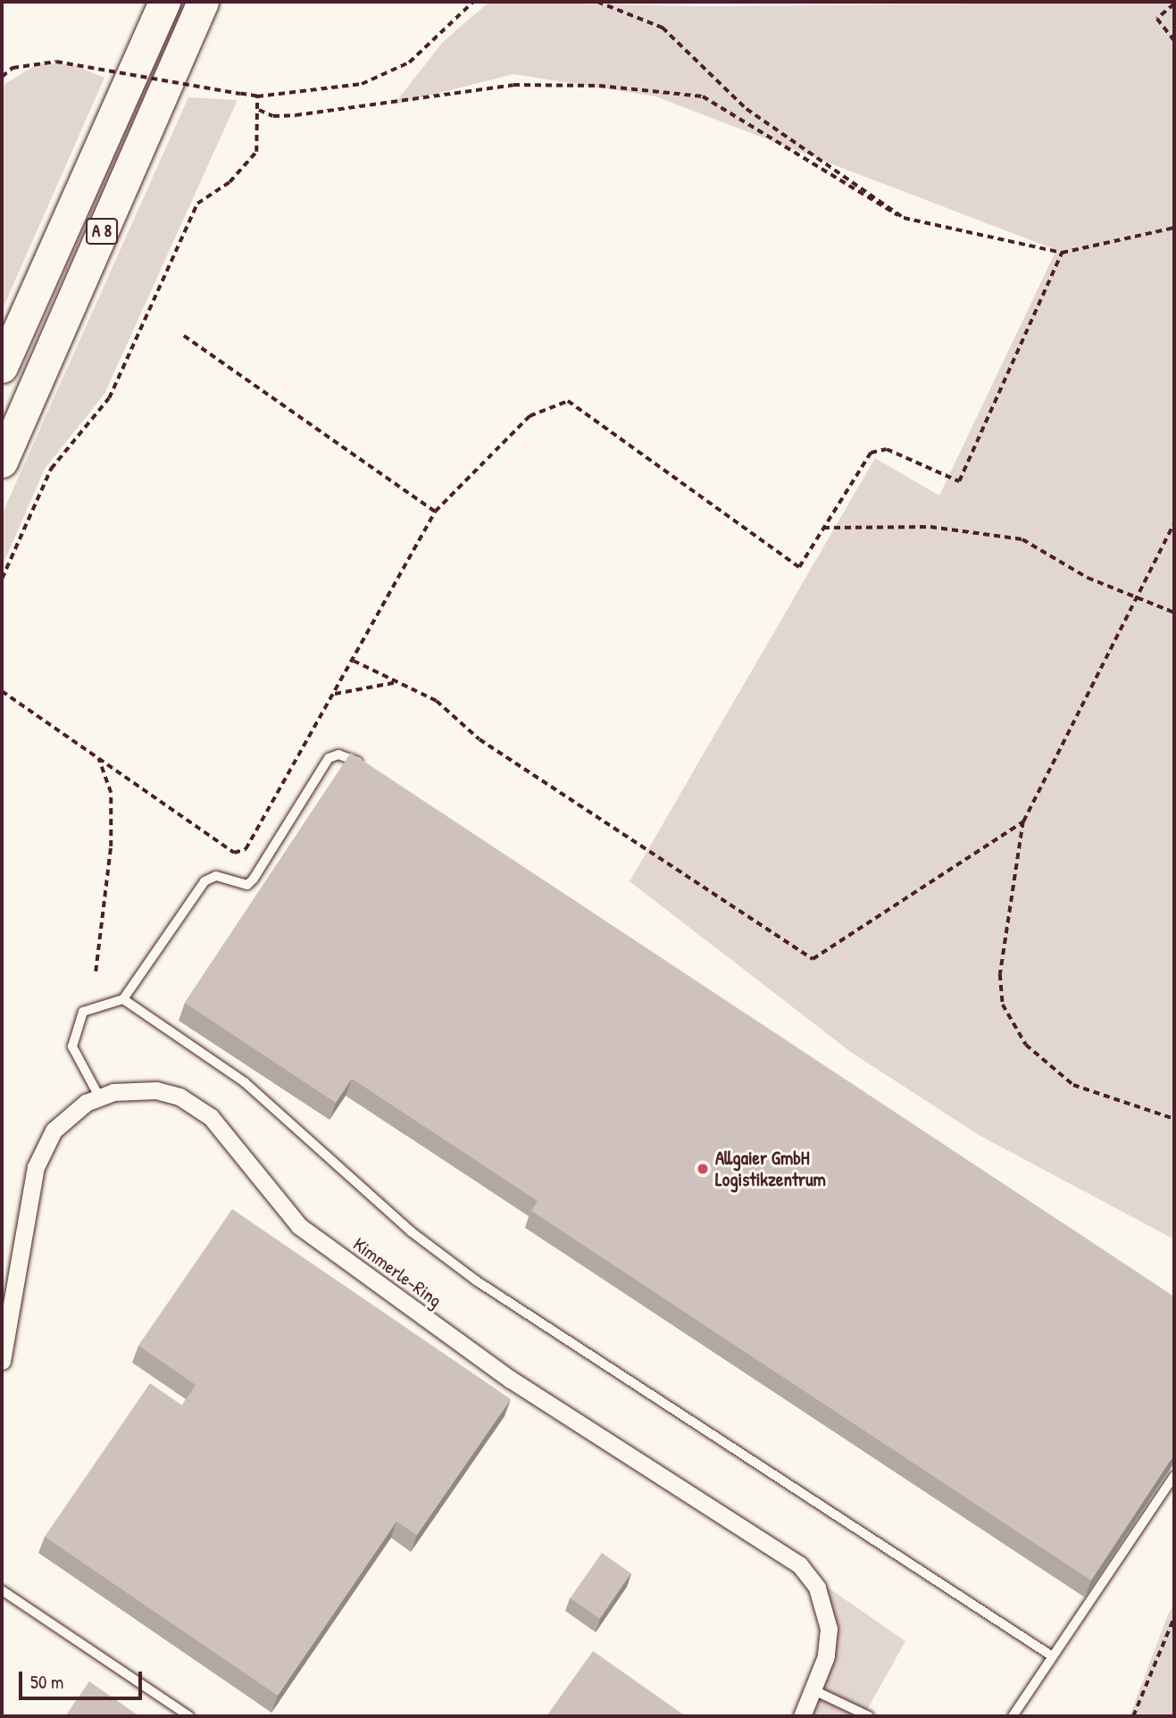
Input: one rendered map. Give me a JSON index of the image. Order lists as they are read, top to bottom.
{
  "streets": {
    "highway": ["A 8"],
    "street": ["Kimmerle-Ring"]
  },
  "places": ["Allgaier GmbH Logistikzentrum"],
  "scale_bar": "50 m"
}
